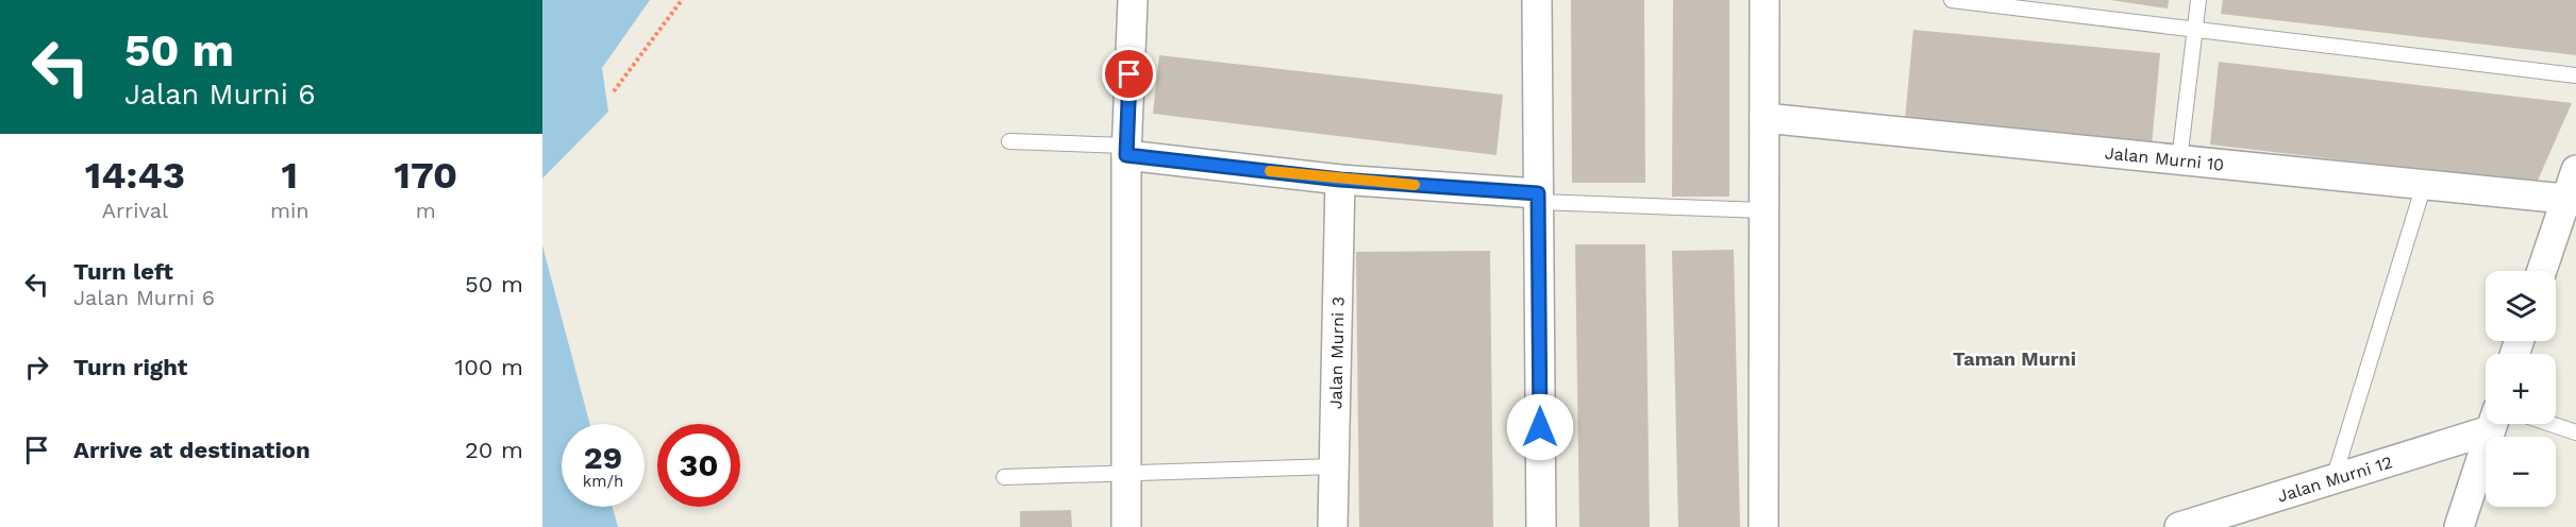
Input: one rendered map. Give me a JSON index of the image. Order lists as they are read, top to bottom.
{
  "streets": {
    "street": ["Jalan Murni 10", "Jalan Murni 3", "Jalan Murni 12"]
  },
  "districts": ["Taman Murni"],
  "page": {
    "turn": ["50 m", "Jalan Murni 6"],
    "eta": [
      "14:43",
      "Arrival",
      "1",
      "min",
      "170",
      "m"
    ],
    "list": [
      {
        "name": "Turn left",
        "note": "Jalan Murni 6",
        "value": "50 m"
      },
      {
        "name": "Turn right",
        "value": "100 m"
      },
      {
        "name": "Arrive at destination",
        "value": "20 m"
      }
    ],
    "map_buttons": ["+", "−"],
    "speed": "29 km/h",
    "limit": "30"
  }
}
